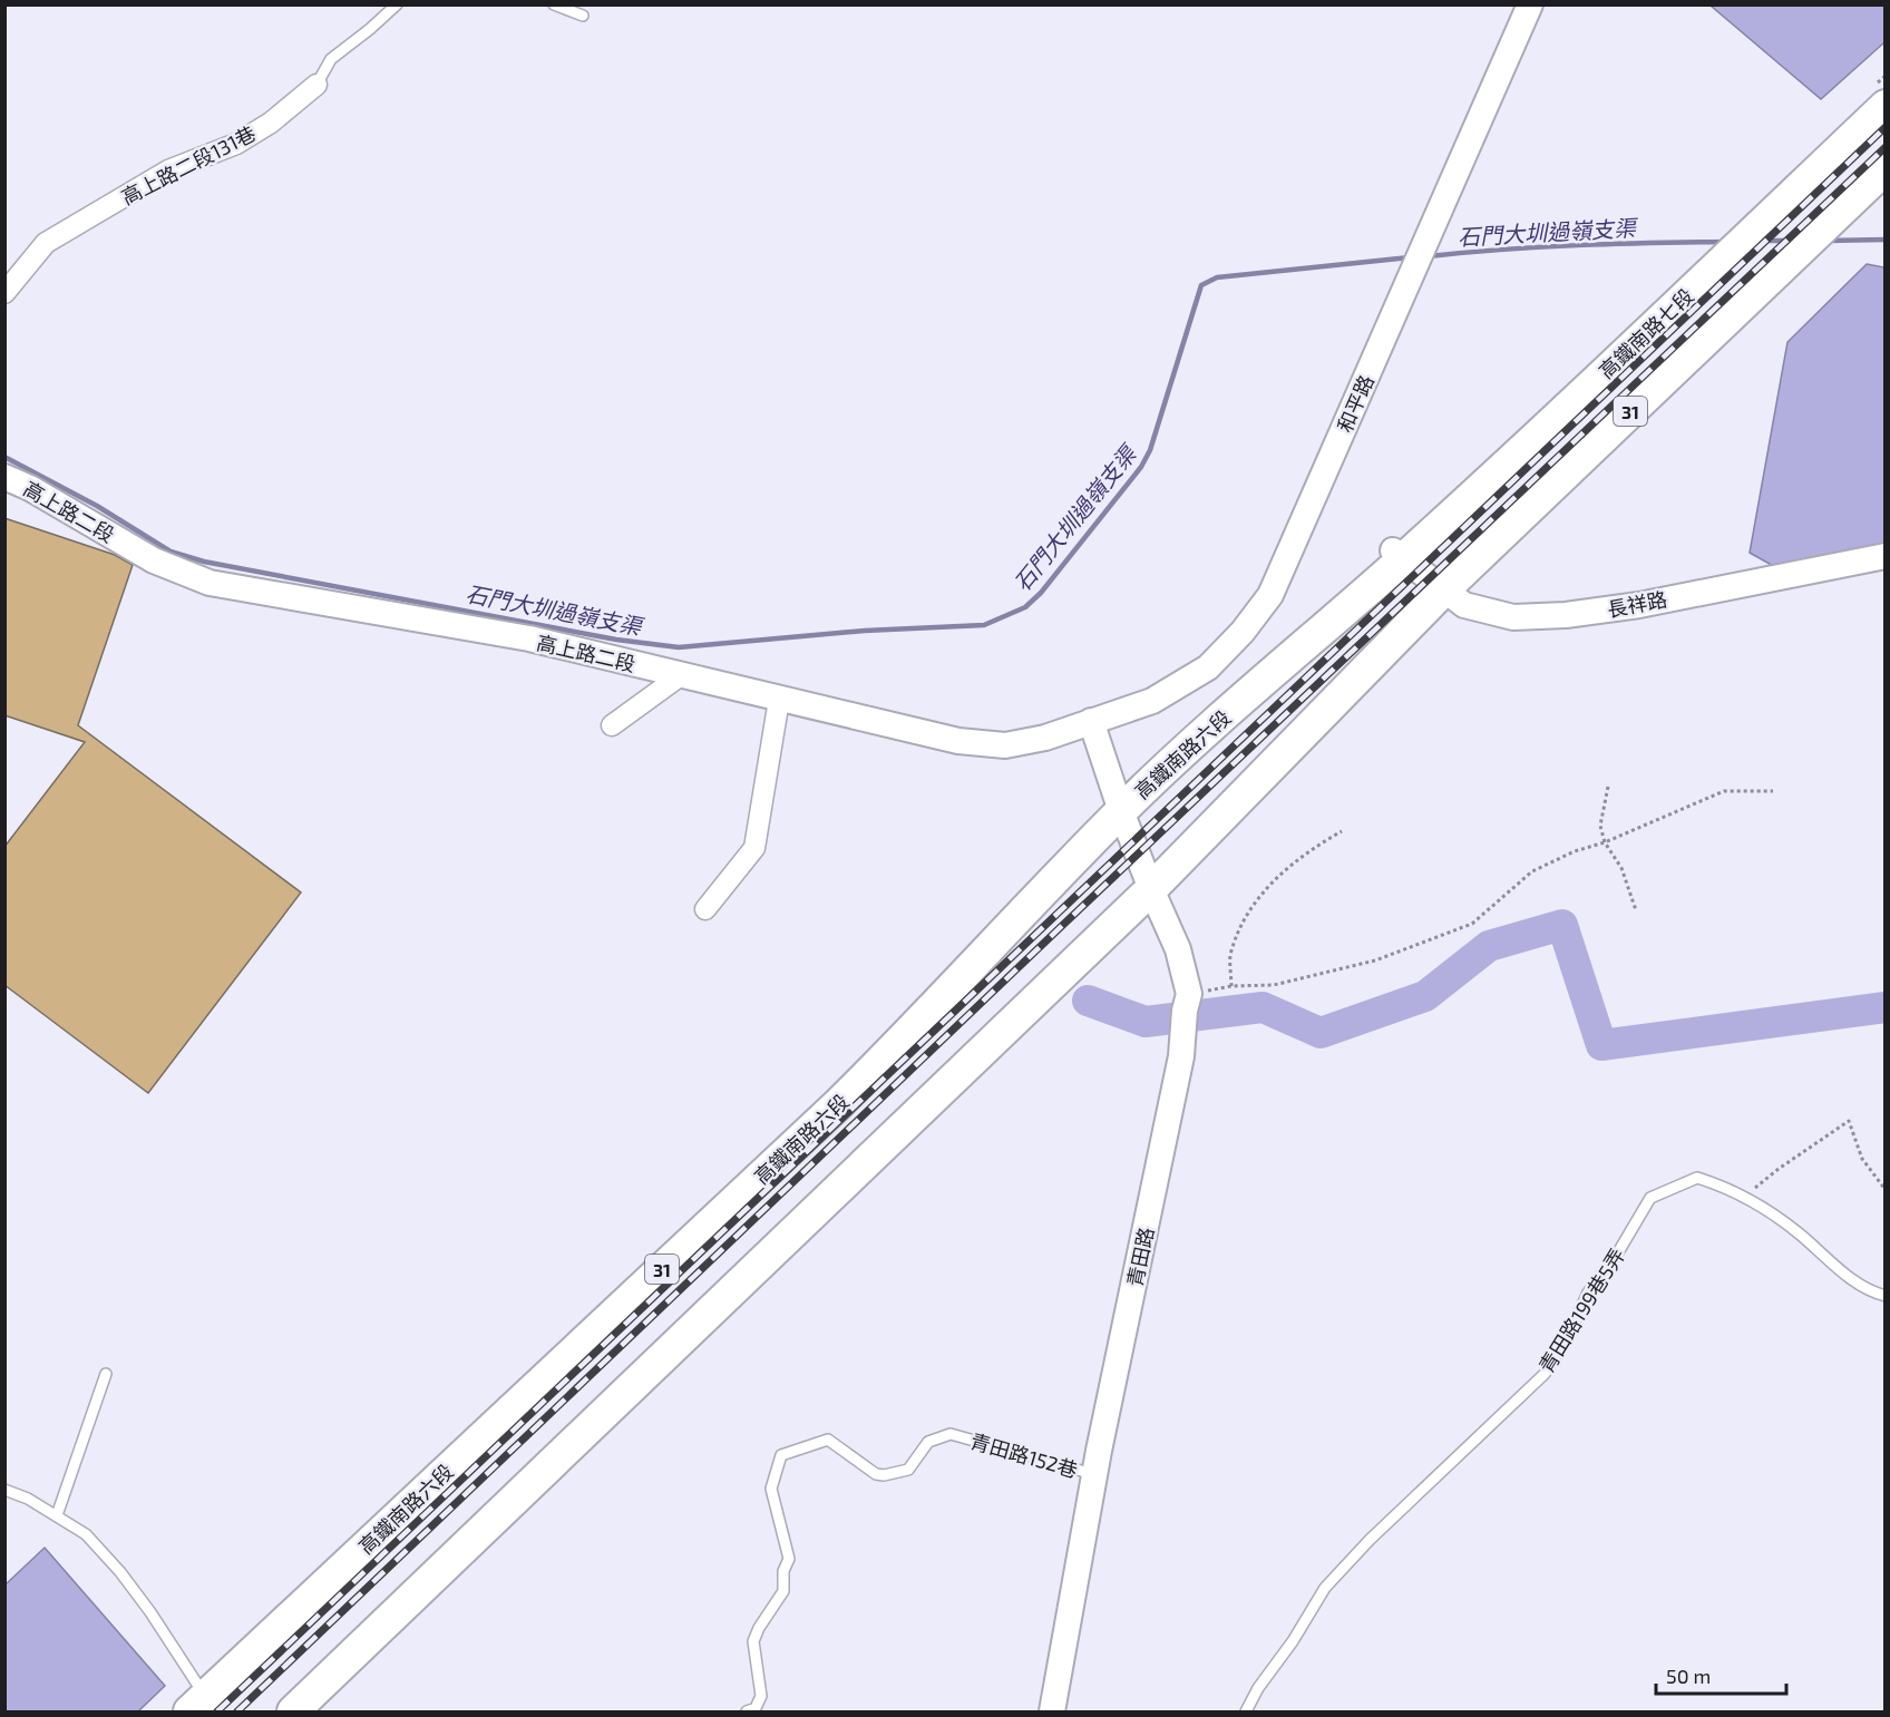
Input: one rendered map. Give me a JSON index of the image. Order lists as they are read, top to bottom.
{
  "streets": {
    "main road": ["高鐵南路七段", "31", "高鐵南路六段"],
    "street": [
      "高上路二段131巷",
      "和平路",
      "高上路二段",
      "長祥路",
      "青田路"
    ],
    "lane": ["青田路199巷5弄", "青田路152巷"]
  },
  "crossings": [
    ["高鐵南路七段", "長祥路"],
    ["高鐵南路七段", "高鐵南路六段"],
    ["和平路", "高上路二段"],
    ["31", "長祥路"],
    ["31", "青田路"],
    ["長祥路", "高鐵南路六段"],
    ["高鐵南路六段", "青田路"],
    ["青田路", "青田路152巷"]
  ],
  "water": ["石門大圳過嶺支渠"],
  "scale_bar": "50 m"
}
